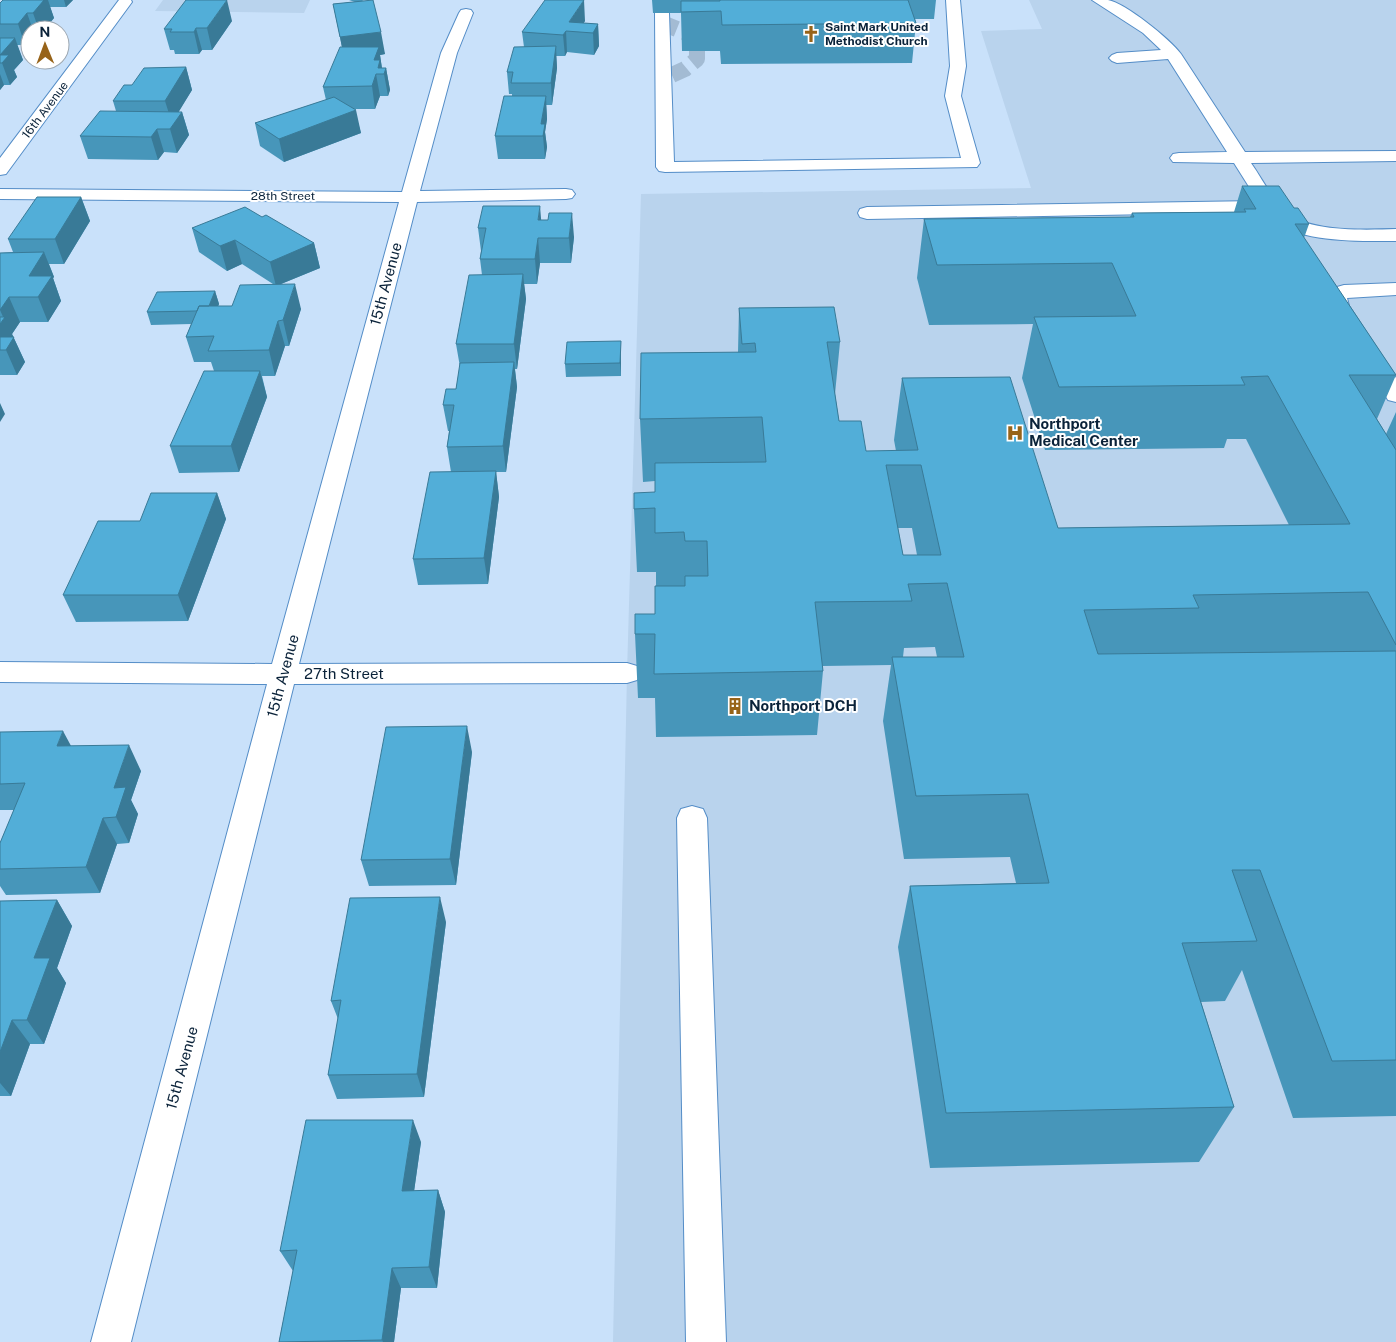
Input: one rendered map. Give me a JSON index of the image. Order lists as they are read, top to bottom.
{
  "streets": {
    "street": [
      "16th Avenue",
      "28th Street",
      "15th Avenue",
      "27th Street"
    ]
  },
  "crossings": [
    ["28th Street", "15th Avenue"],
    ["15th Avenue", "27th Street"]
  ],
  "places": {
    "church": ["Saint Mark United Methodist Church"],
    "hospital": ["Northport Medical Center"],
    "building": ["Northport DCH"]
  },
  "north": "top"
}
